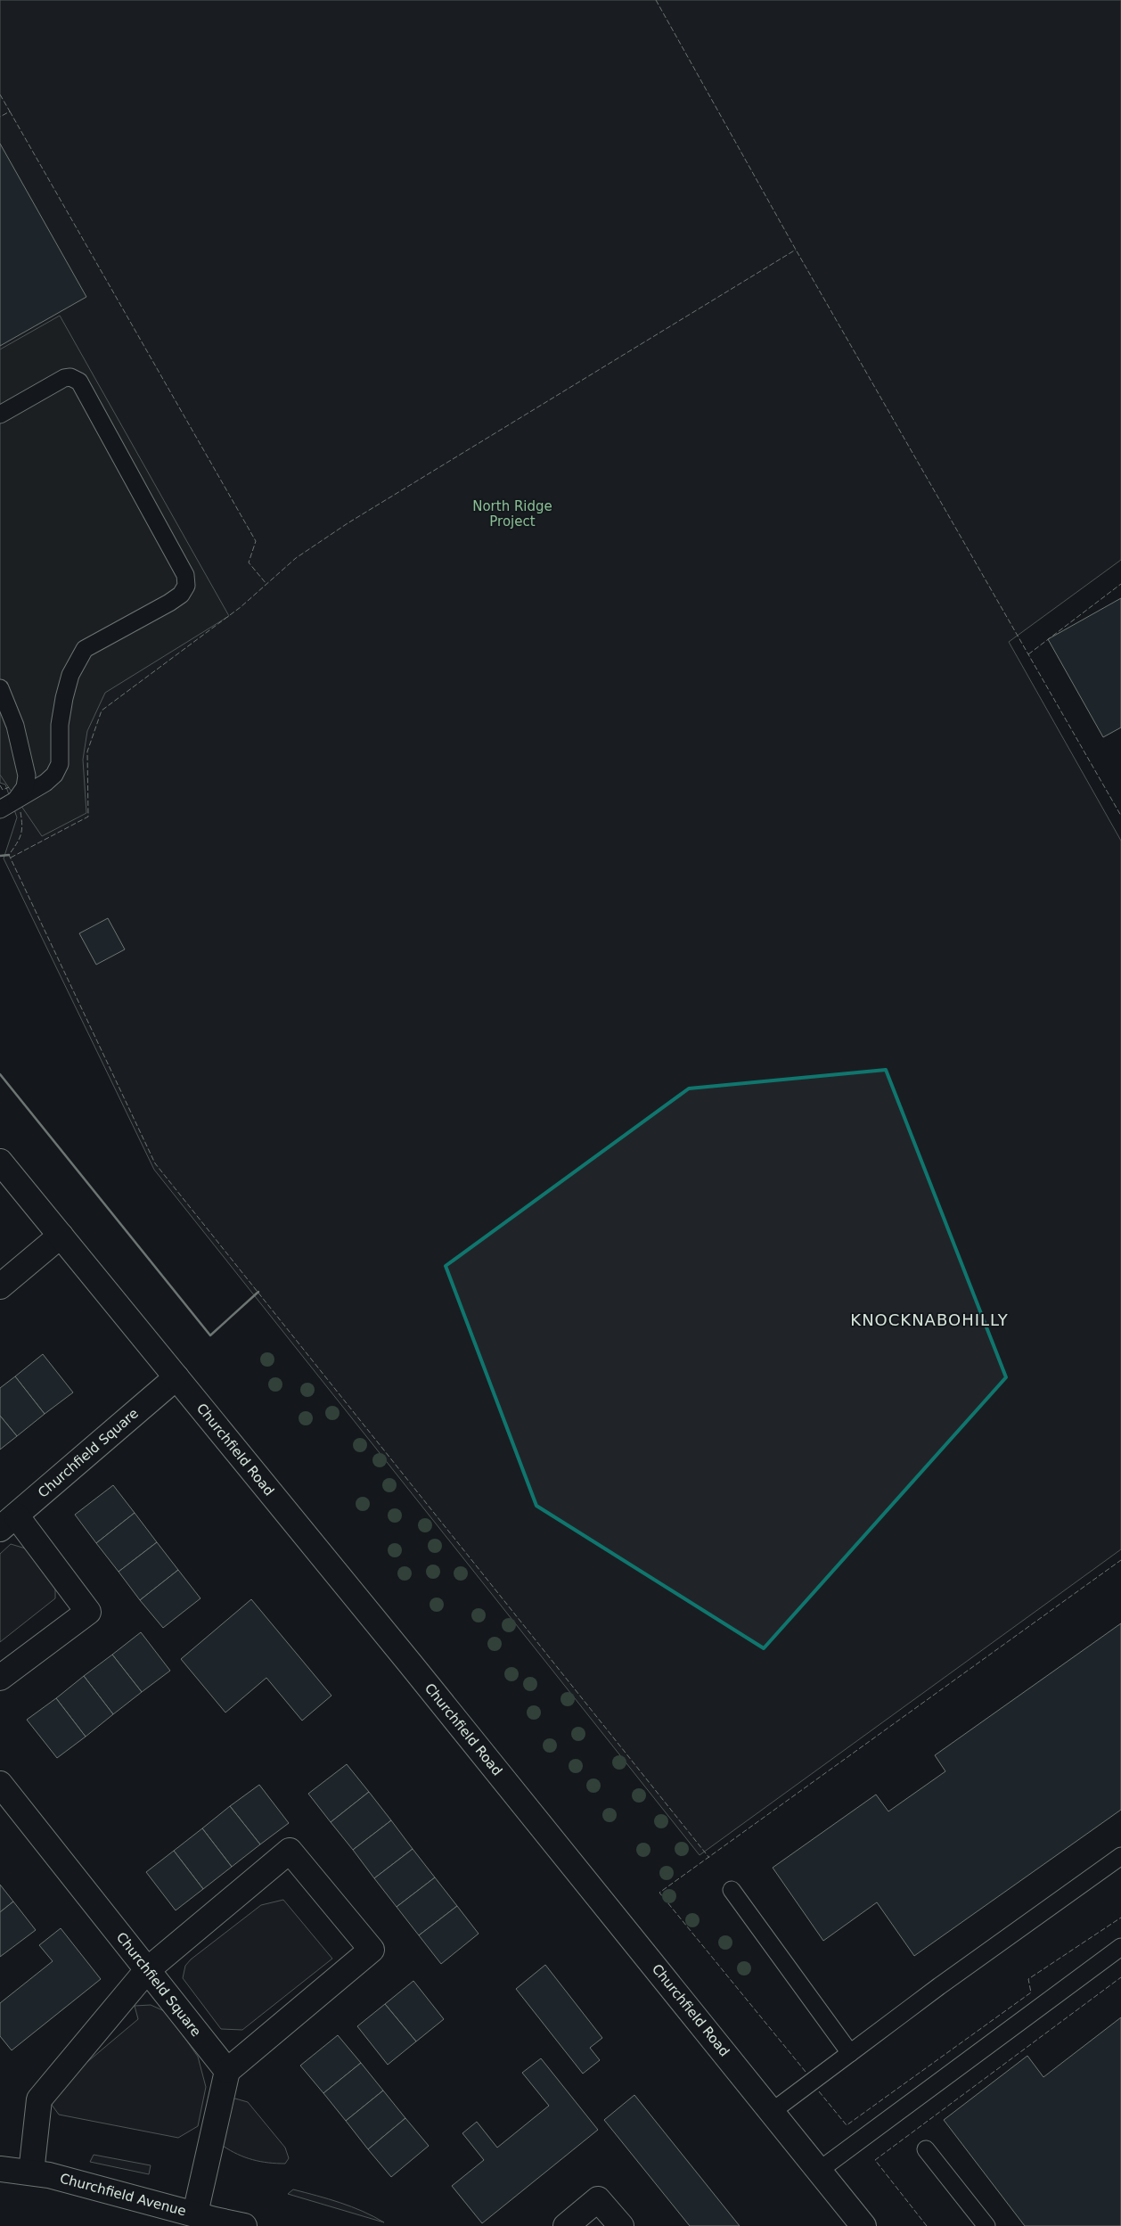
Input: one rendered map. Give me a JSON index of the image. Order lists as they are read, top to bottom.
{
  "streets": {
    "street": ["Churchfield Road", "Churchfield Square", "Churchfield Avenue"]
  },
  "crossings": [
    ["Churchfield Road", "Churchfield Square"]
  ],
  "districts": ["KNOCKNABOHILLY"],
  "parks": ["North Ridge Project"]
}
